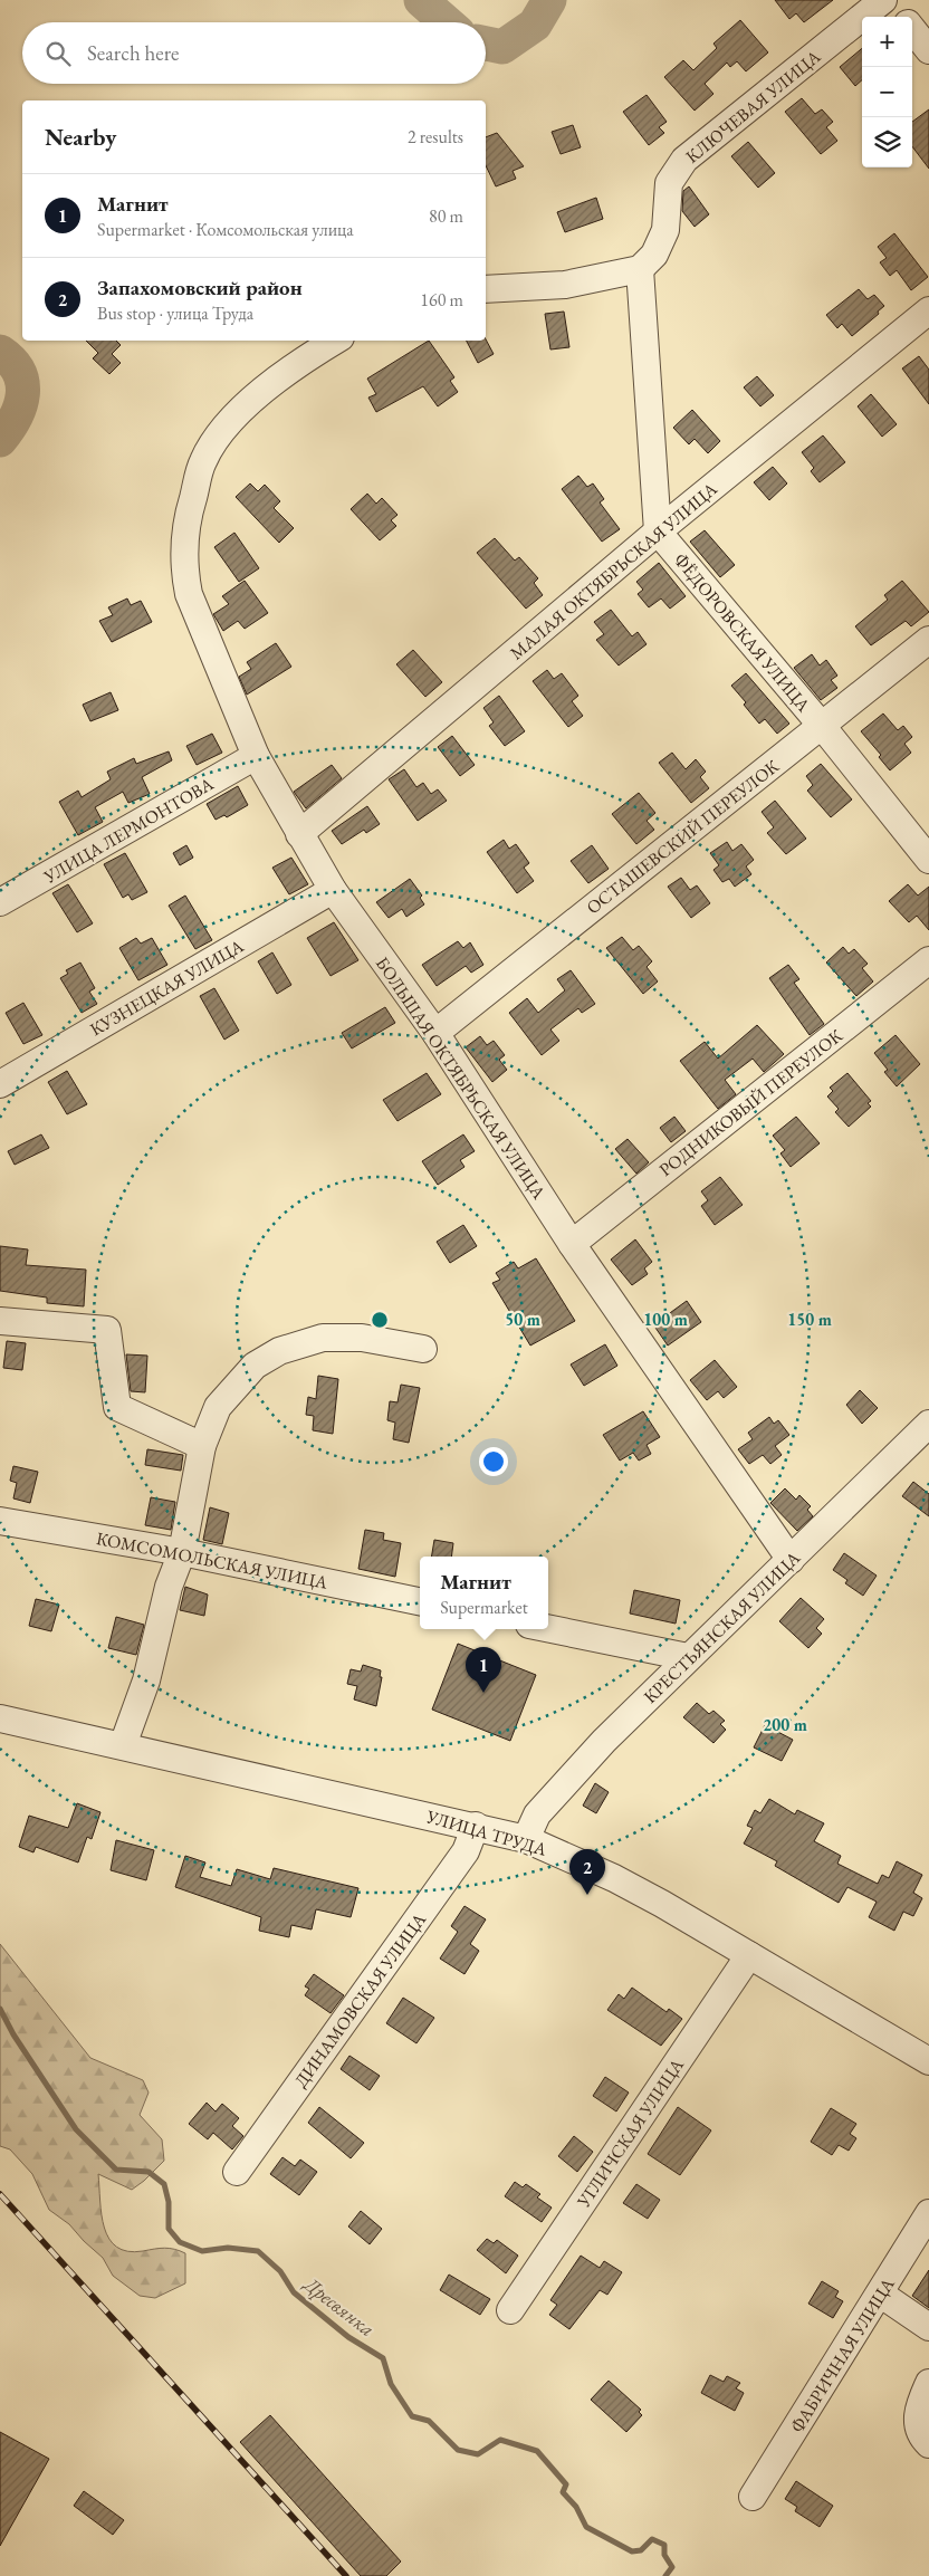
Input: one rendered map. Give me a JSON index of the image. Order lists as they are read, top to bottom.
{
  "streets": {
    "street": [
      "КЛЮЧЕВАЯ УЛИЦА",
      "МАЛАЯ ОКТЯБРЬСКАЯ УЛИЦА",
      "ФЁДОРОВСКАЯ УЛИЦА",
      "УЛИЦА ЛЕРМОНТОВА",
      "ОСТАШЕВСКИЙ ПЕРЕУЛОК",
      "КУЗНЕЦКАЯ УЛИЦА",
      "БОЛЬШАЯ ОКТЯБРЬСКАЯ УЛИЦА",
      "РОДНИКОВЫЙ ПЕРЕУЛОК",
      "КОМСОМОЛЬСКАЯ УЛИЦА",
      "КРЕСТЬЯНСКАЯ УЛИЦА",
      "УЛИЦА ТРУДА",
      "ДИНАМОВСКАЯ УЛИЦА",
      "УГЛИЧСКАЯ УЛИЦА",
      "ФАБРИЧНАЯ УЛИЦА"
    ]
  },
  "crossings": [
    ["МАЛАЯ ОКТЯБРЬСКАЯ УЛИЦА", "ФЁДОРОВСКАЯ УЛИЦА"],
    ["МАЛАЯ ОКТЯБРЬСКАЯ УЛИЦА", "БОЛЬШАЯ ОКТЯБРЬСКАЯ УЛИЦА"],
    ["ФЁДОРОВСКАЯ УЛИЦА", "ОСТАШЕВСКИЙ ПЕРЕУЛОК"],
    ["УЛИЦА ЛЕРМОНТОВА", "БОЛЬШАЯ ОКТЯБРЬСКАЯ УЛИЦА"],
    ["ОСТАШЕВСКИЙ ПЕРЕУЛОК", "БОЛЬШАЯ ОКТЯБРЬСКАЯ УЛИЦА"],
    ["КУЗНЕЦКАЯ УЛИЦА", "БОЛЬШАЯ ОКТЯБРЬСКАЯ УЛИЦА"],
    ["БОЛЬШАЯ ОКТЯБРЬСКАЯ УЛИЦА", "РОДНИКОВЫЙ ПЕРЕУЛОК"],
    ["БОЛЬШАЯ ОКТЯБРЬСКАЯ УЛИЦА", "КРЕСТЬЯНСКАЯ УЛИЦА"],
    ["КРЕСТЬЯНСКАЯ УЛИЦА", "УЛИЦА ТРУДА"],
    ["УЛИЦА ТРУДА", "ДИНАМОВСКАЯ УЛИЦА"],
    ["УЛИЦА ТРУДА", "УГЛИЧСКАЯ УЛИЦА"]
  ],
  "water": ["Дресвянка"],
  "page": {
    "map_buttons": ["+", "−"],
    "search": "Search here",
    "heading": ["Nearby", "2 results"],
    "list": [
      {
        "mark": "1",
        "name": "Магнит",
        "note": "Supermarket · Комсомольская улица",
        "value": "80 m"
      },
      {
        "mark": "2",
        "name": "Запахомовский район",
        "note": "Bus stop · улица Труда",
        "value": "160 m"
      }
    ],
    "popup": ["Магнит", "Supermarket"],
    "pins": ["1", "2"]
  },
  "rings": [
    "50 m",
    "100 m",
    "150 m",
    "200 m"
  ]
}
